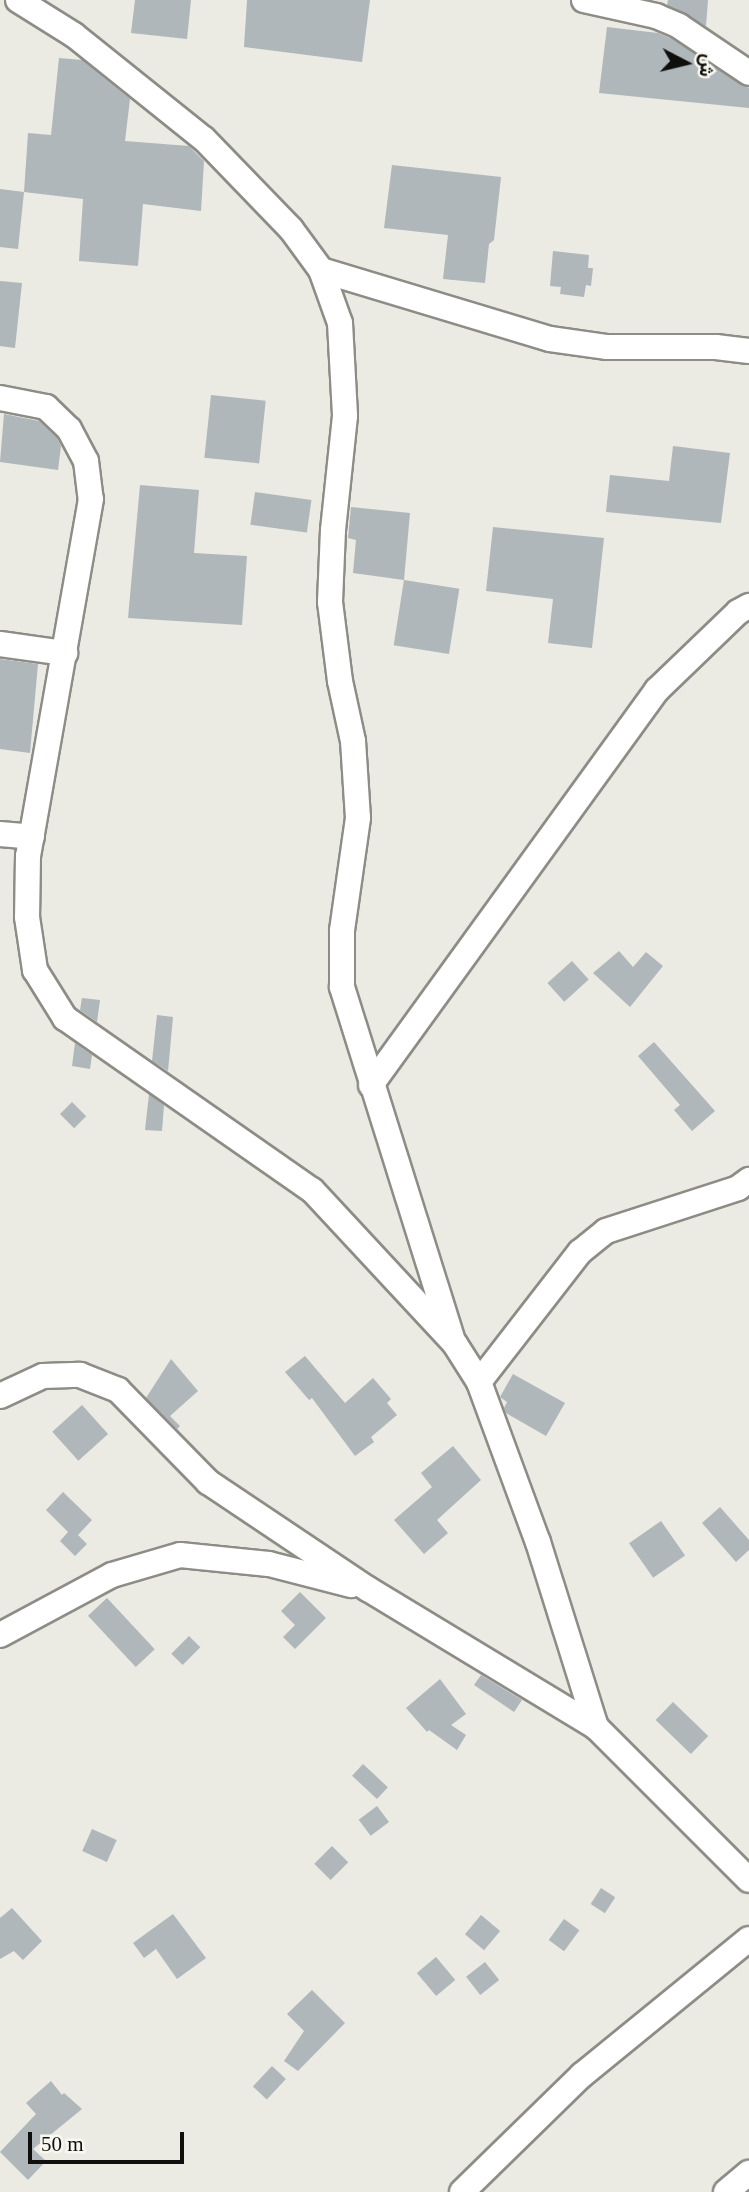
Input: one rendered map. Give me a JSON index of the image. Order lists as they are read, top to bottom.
{
  "scale_bar": "50 m",
  "north": "right"
}
